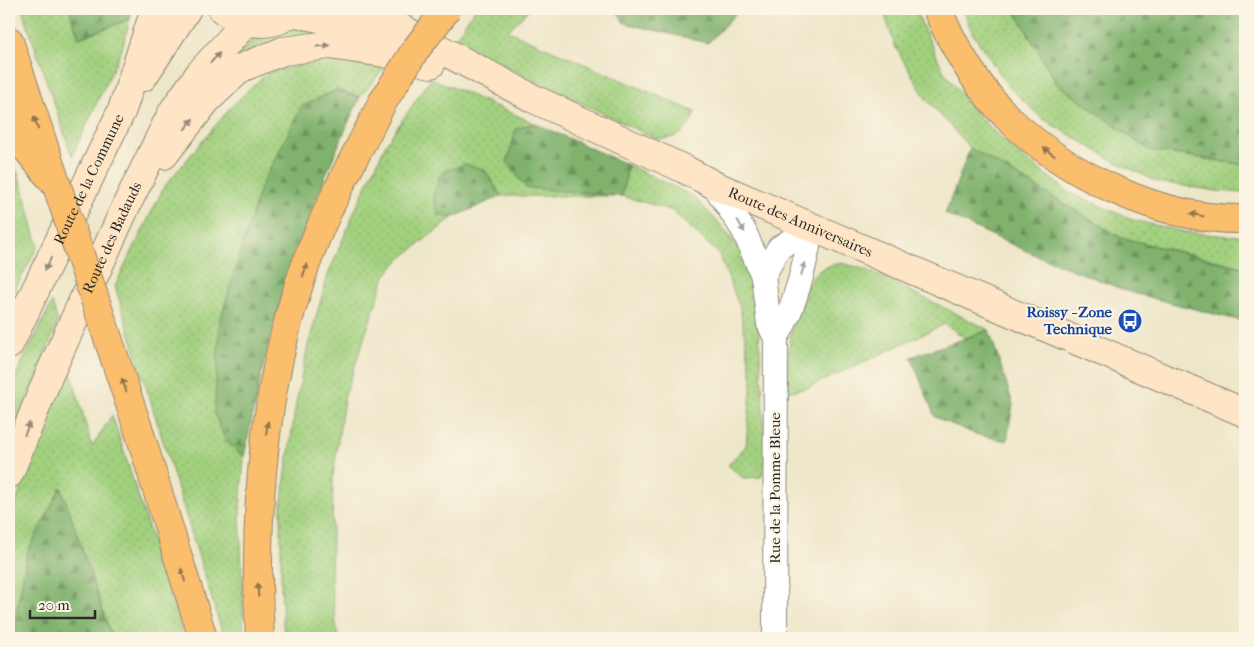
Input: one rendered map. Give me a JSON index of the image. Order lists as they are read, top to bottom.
{
  "streets": {
    "main road": ["Route de la Commune", "Route des Anniversaires", "Route des Badauds"],
    "street": ["Rue de la Pomme Bleue"]
  },
  "crossings": [
    ["Route des Anniversaires", "Rue de la Pomme Bleue"]
  ],
  "places": {
    "bus stop": ["Roissy - Zone Technique"]
  },
  "scale_bar": "20 m"
}
